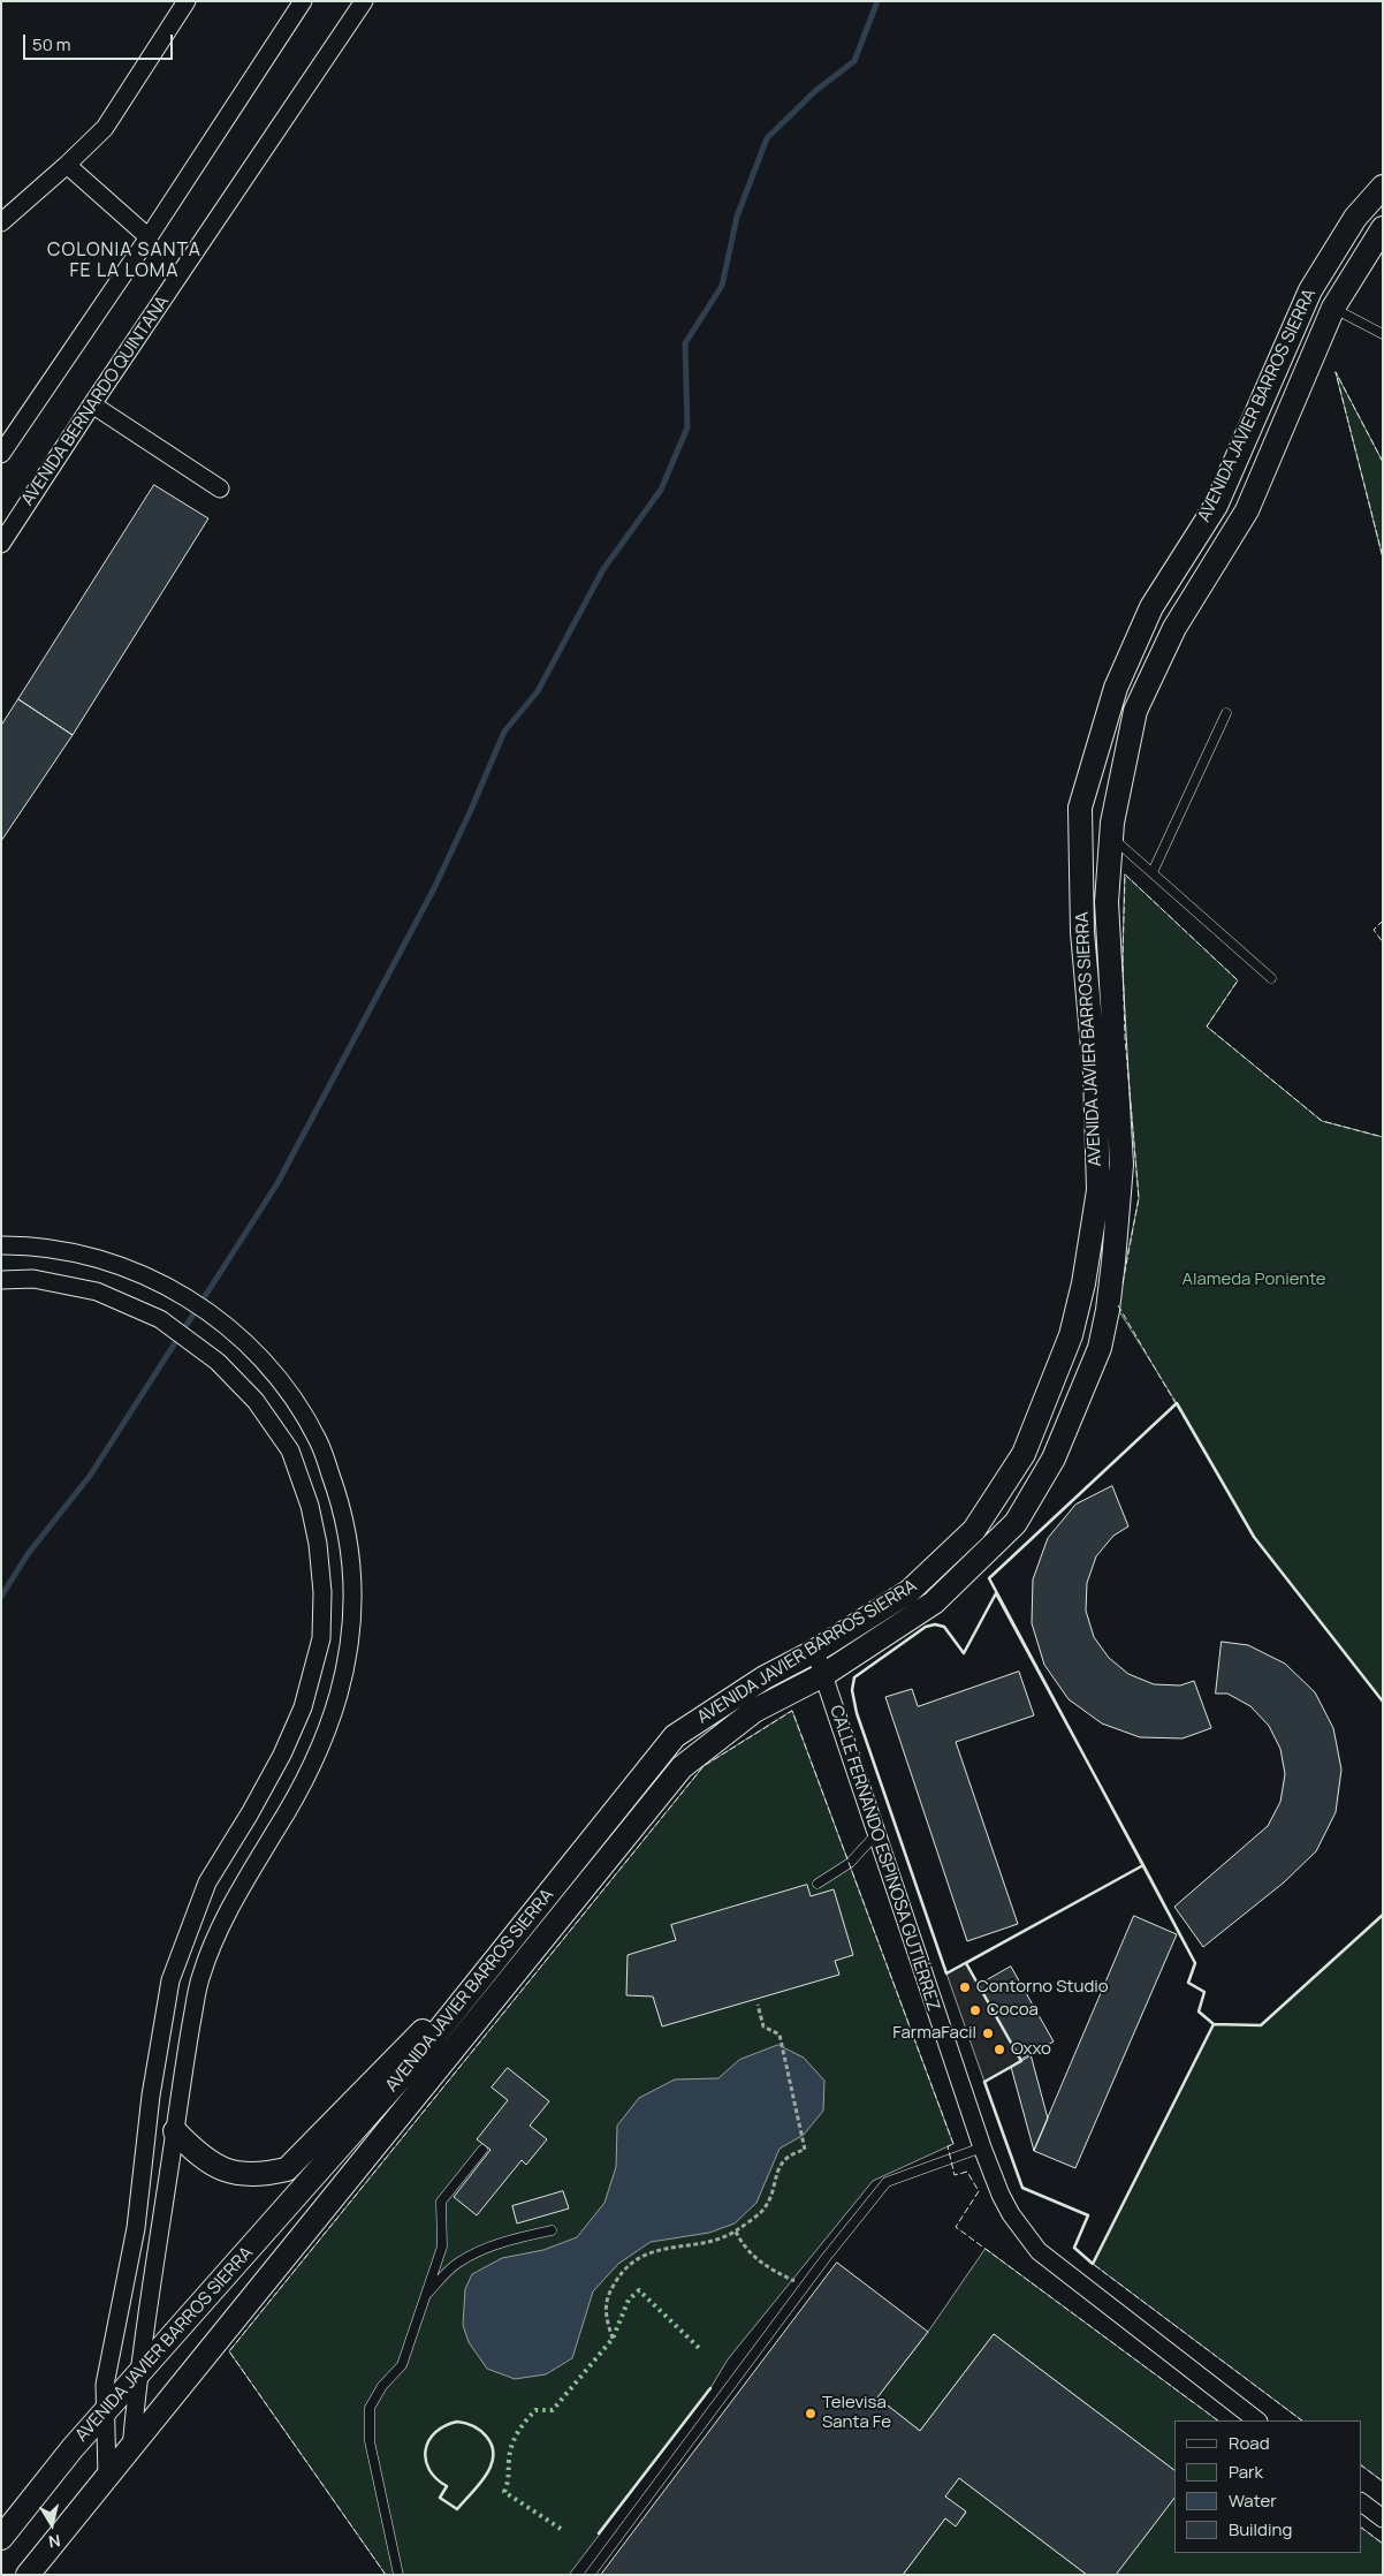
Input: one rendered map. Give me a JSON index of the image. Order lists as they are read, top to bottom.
{
  "streets": {
    "street": ["AVENIDA BERNARDO QUINTANA", "AVENIDA JAVIER BARROS SIERRA", "CALLE FERNANDO ESPINOSA GUTIÉRREZ"]
  },
  "crossings": [
    ["AVENIDA JAVIER BARROS SIERRA", "CALLE FERNANDO ESPINOSA GUTIÉRREZ"]
  ],
  "districts": ["COLONIA SANTA FE LA LOMA"],
  "parks": ["Alameda Poniente"],
  "places": [
    "Contorno Studio",
    "Cocoa",
    "FarmaFacil",
    "Oxxo",
    "Televisa Santa Fe"
  ],
  "legend": [
    "Road",
    "Park",
    "Water",
    "Building"
  ],
  "scale_bar": "50 m",
  "north": "bottom"
}
